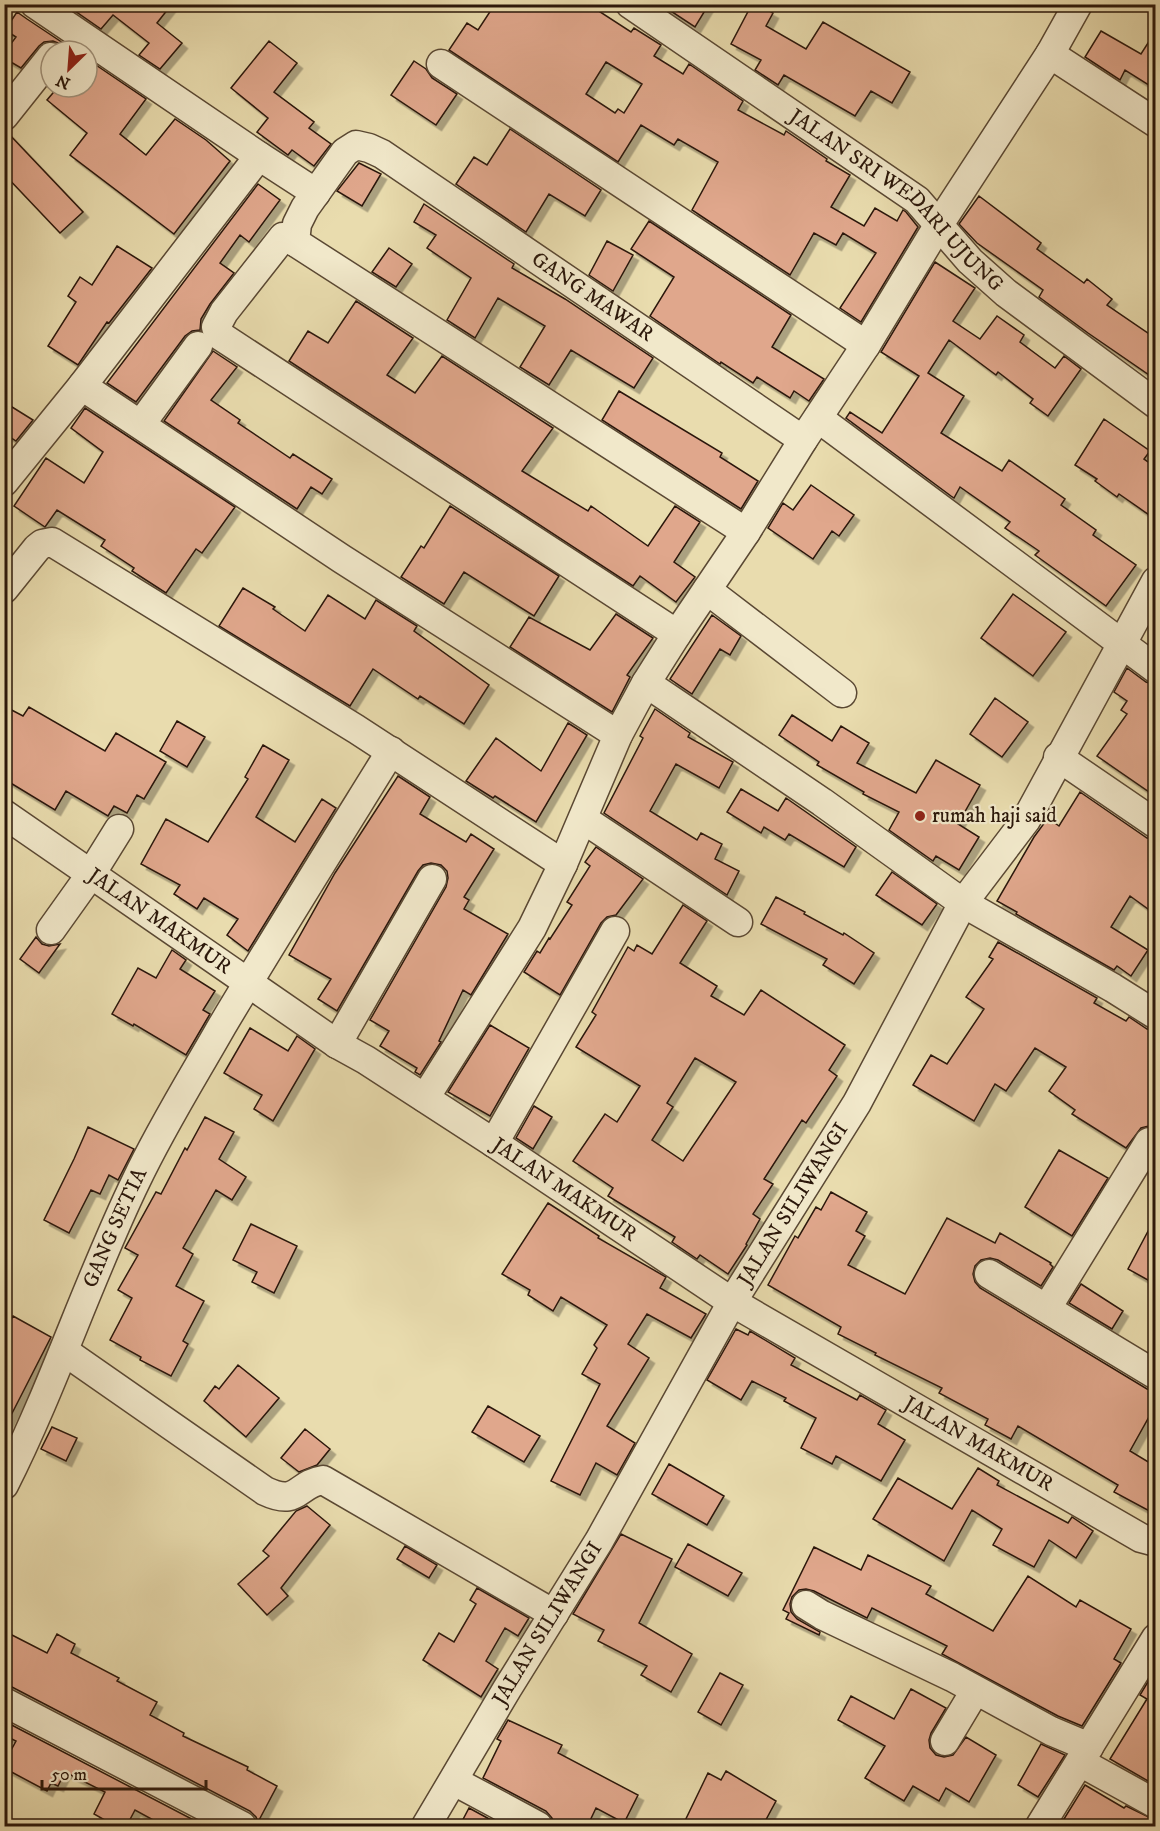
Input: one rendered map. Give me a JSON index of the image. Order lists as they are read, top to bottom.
{
  "streets": {
    "street": [
      "JALAN SRI WEDARI UJUNG",
      "GANG MAWAR",
      "JALAN MAKMUR",
      "JALAN SILIWANGI",
      "GANG SETIA"
    ]
  },
  "crossings": [
    ["GANG MAWAR", "JALAN SILIWANGI"],
    ["JALAN MAKMUR", "JALAN SILIWANGI"],
    ["JALAN MAKMUR", "GANG SETIA"]
  ],
  "places": ["rumah haji said"],
  "scale_bar": "50 m",
  "north": "bottom left"
}
